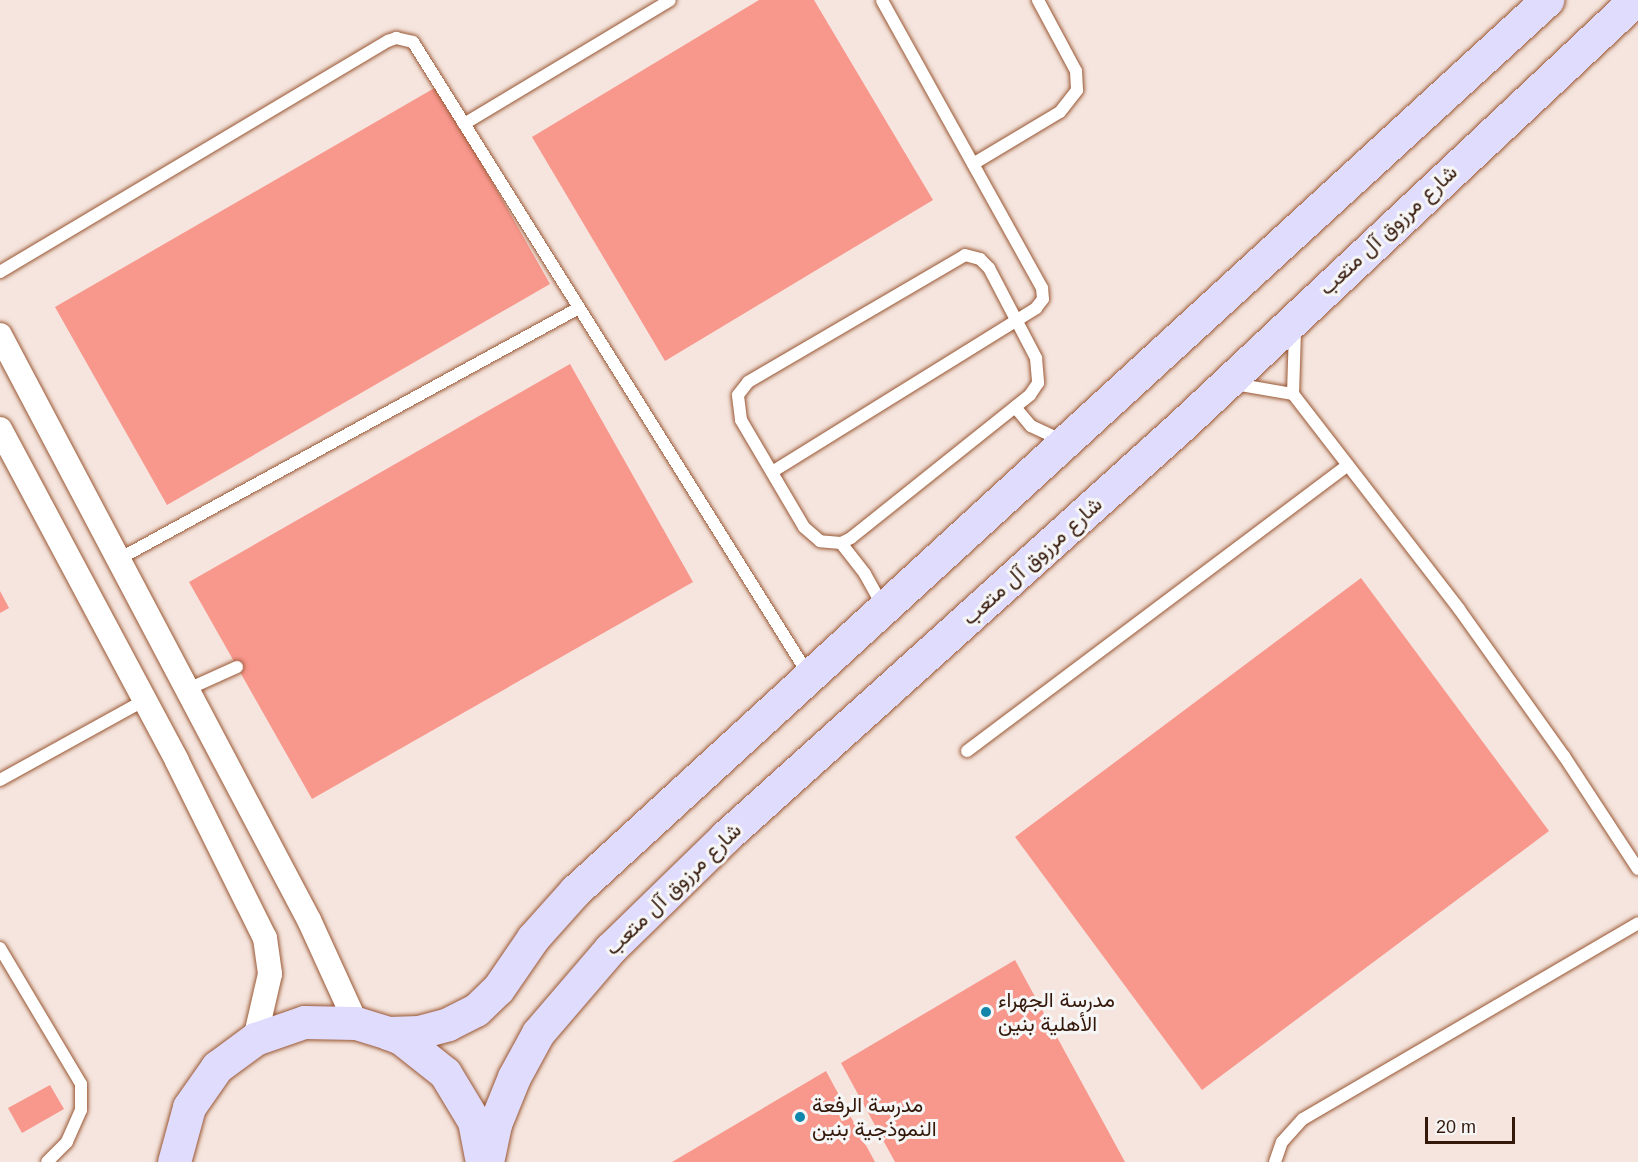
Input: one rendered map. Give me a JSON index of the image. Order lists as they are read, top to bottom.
{
  "streets": {
    "main road": ["شارع مرزوق آل متعب"]
  },
  "places": ["مدرسة الجهراء الأهلية بنين", "مدرسة الرفعة النموذجية بنين"],
  "scale_bar": "20 m"
}
